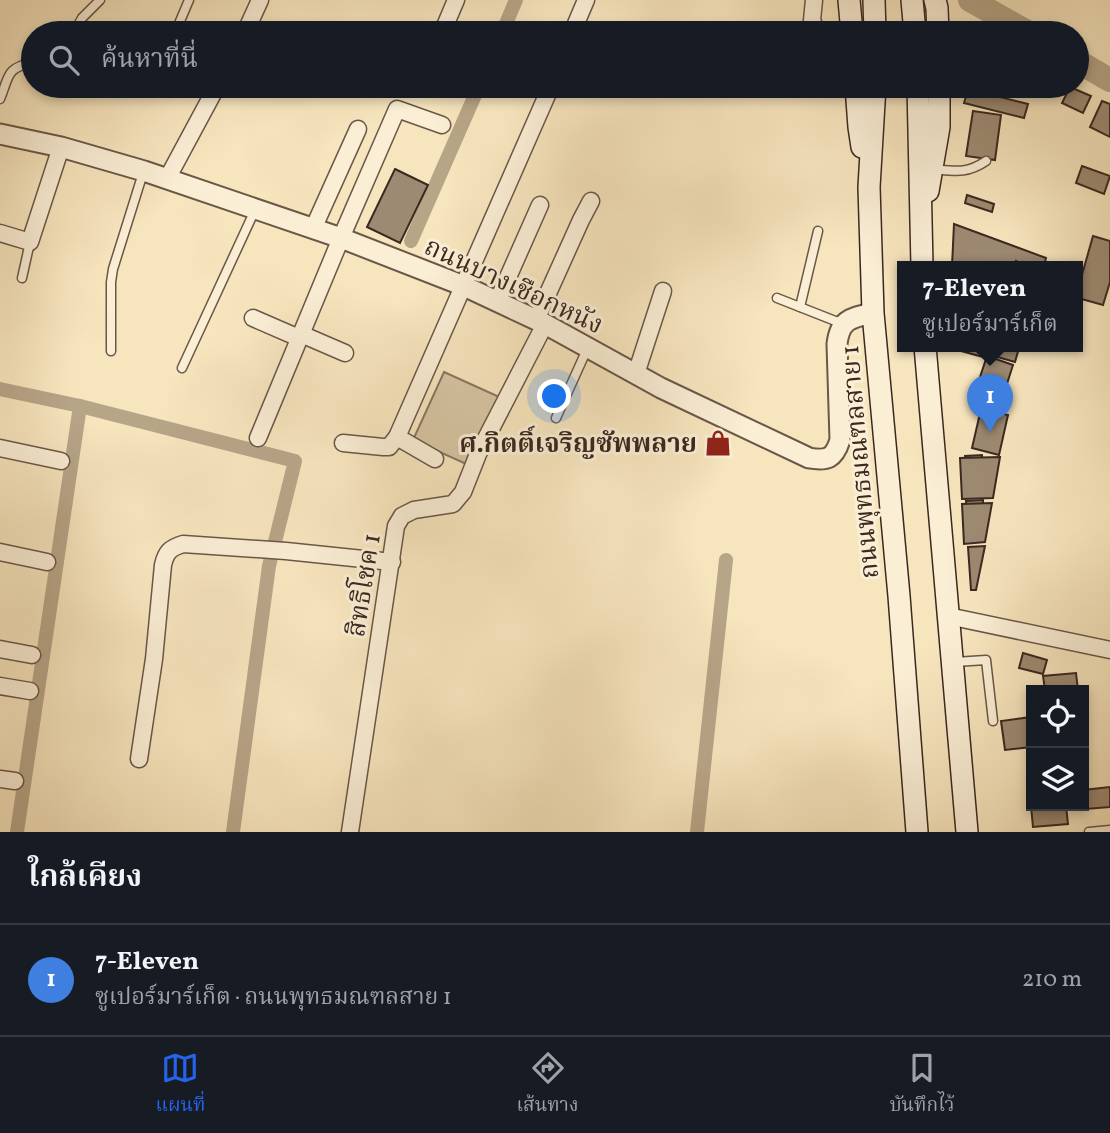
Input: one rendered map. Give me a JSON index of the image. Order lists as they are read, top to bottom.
{
  "streets": {
    "main road": ["ถนนพุทธมณฑลสาย 1"],
    "street": ["ถนนบางเชือกหนัง", "สิทธิโชค 1"]
  },
  "crossings": [
    ["ถนนบางเชือกหนัง", "สิทธิโชค 1"]
  ],
  "places": {
    "shop": ["ศ.กิตติ์เจริญซัพพลาย"]
  },
  "page": {
    "search": "ค้นหาที่นี่",
    "popup": ["7-Eleven", "ซูเปอร์มาร์เก็ต"],
    "pins": "1",
    "heading": "ใกล้เคียง",
    "list": [
      {
        "mark": "1",
        "name": "7-Eleven",
        "note": "ซูเปอร์มาร์เก็ต · ถนนพุทธมณฑลสาย 1",
        "value": "210 m"
      }
    ],
    "nav": ["แผนที่", "เส้นทาง", "บันทึกไว้"]
  }
}
